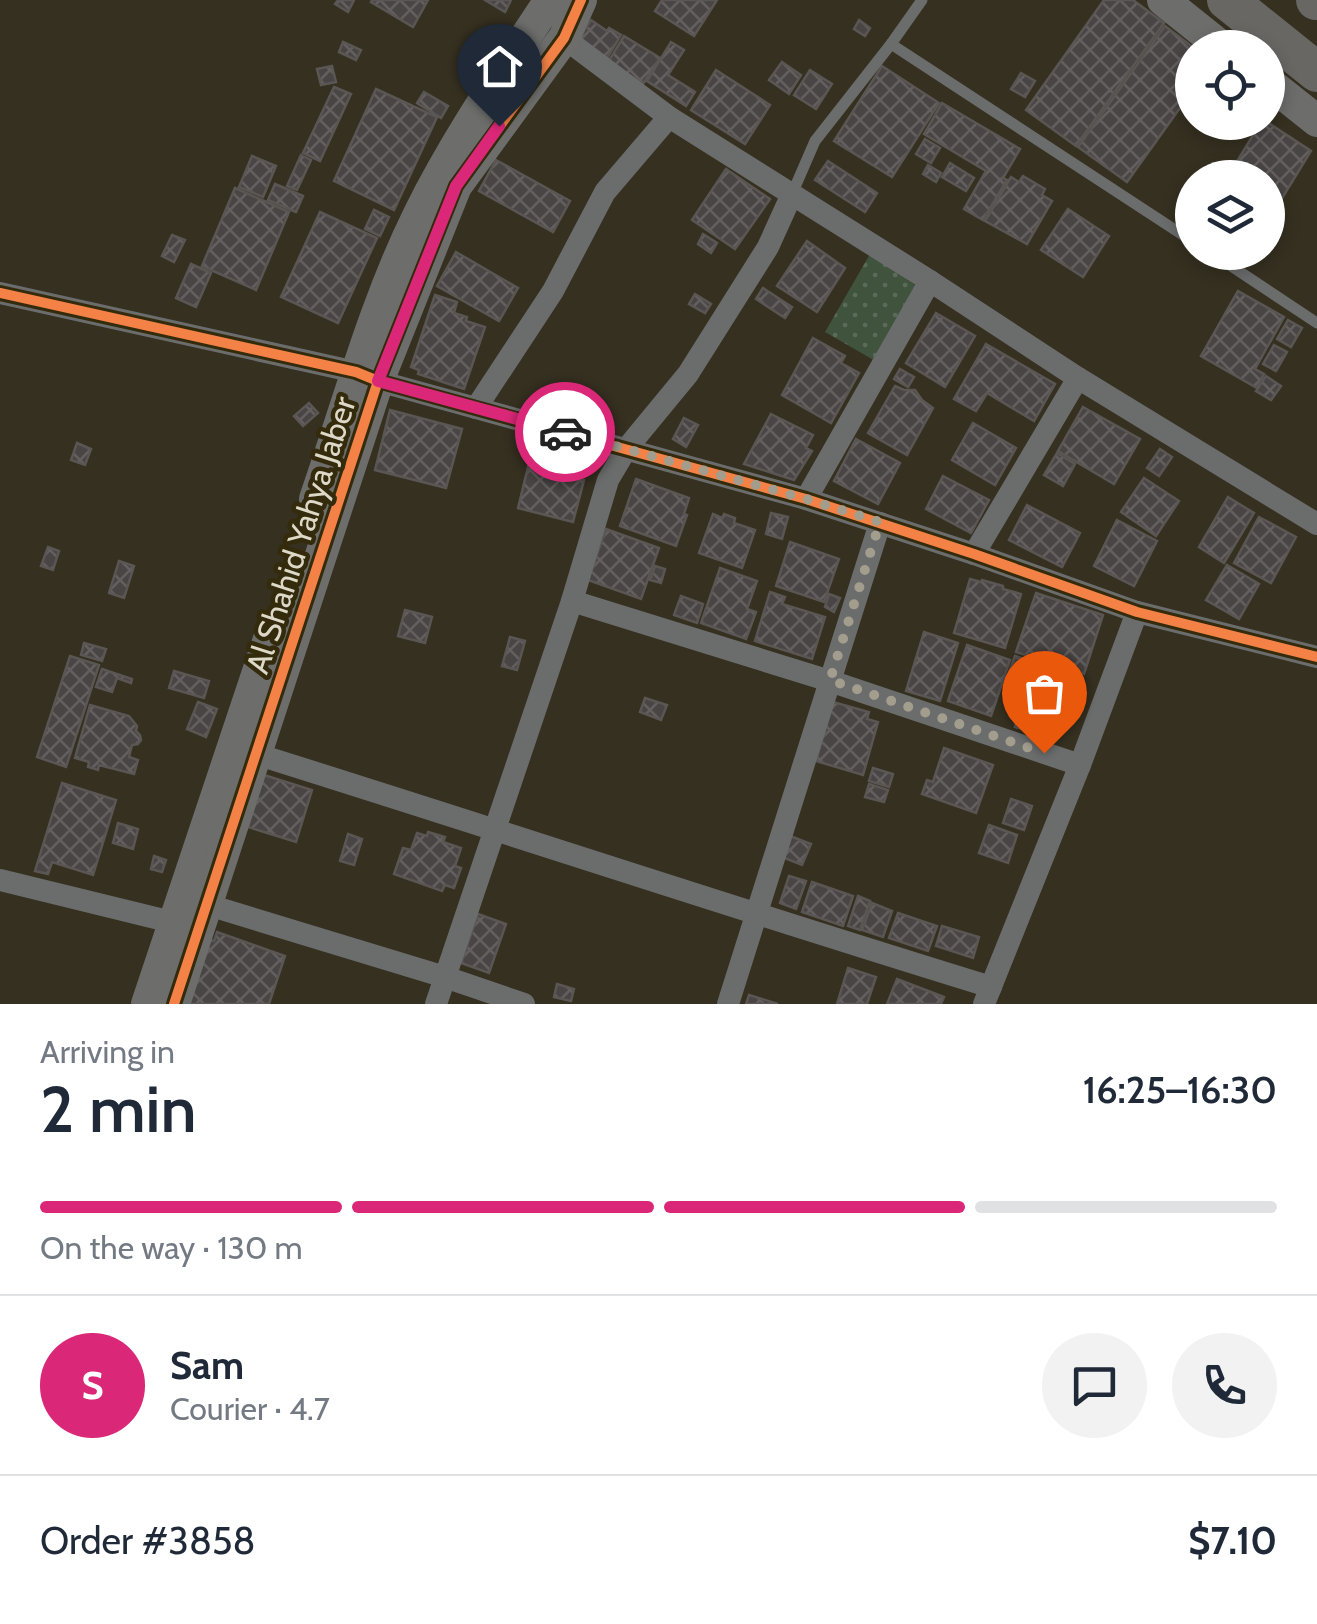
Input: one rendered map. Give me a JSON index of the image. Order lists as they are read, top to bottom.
{
  "streets": {
    "street": ["Al Shahid Yahya Jaber"]
  },
  "page": {
    "heading": ["2 min", "Arriving in", "16:25–16:30"],
    "panel": [
      "Sam",
      "Courier · 4.7",
      "Order #3858",
      "$7.10"
    ],
    "bar": "On the way · 130 m",
    "round": "S"
  }
}
